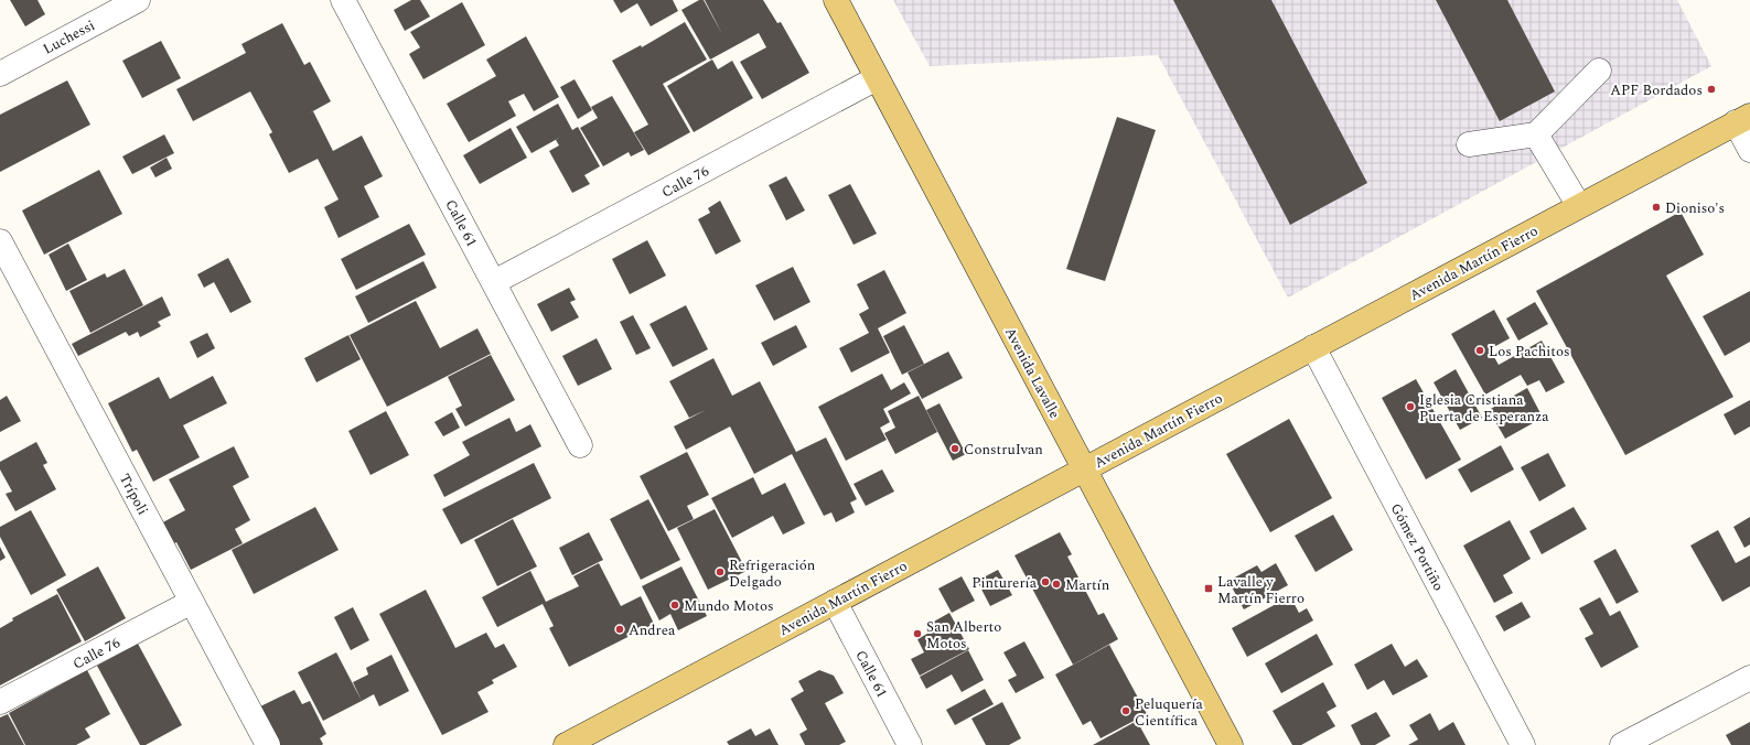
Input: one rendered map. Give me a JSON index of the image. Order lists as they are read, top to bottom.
{
  "streets": {
    "main road": ["Avenida Martín Fierro", "Avenida Lavalle"],
    "street": [
      "Luchessi",
      "Calle 76",
      "Calle 61",
      "Trípoli",
      "Gómez Portiño"
    ]
  },
  "crossings": [
    ["Calle 76", "Calle 61"],
    ["Calle 76", "Avenida Lavalle"],
    ["Calle 76", "Trípoli"],
    ["Calle 61", "Avenida Martín Fierro"],
    ["Avenida Martín Fierro", "Avenida Lavalle"],
    ["Avenida Martín Fierro", "Gómez Portiño"]
  ],
  "places": {
    "other": [
      "APF Bordados",
      "Dioniso's",
      "Los Pachitos",
      "Iglesia Cristiana Puerta de Esperanza",
      "ConstruIvan",
      "Refrigeración Delgado",
      "Pinturería",
      "Martín",
      "Mundo Motos",
      "Andrea",
      "San Alberto Motos",
      "Peluquería Científica"
    ],
    "transit": ["Lavalle y Martín Fierro"]
  }
}
